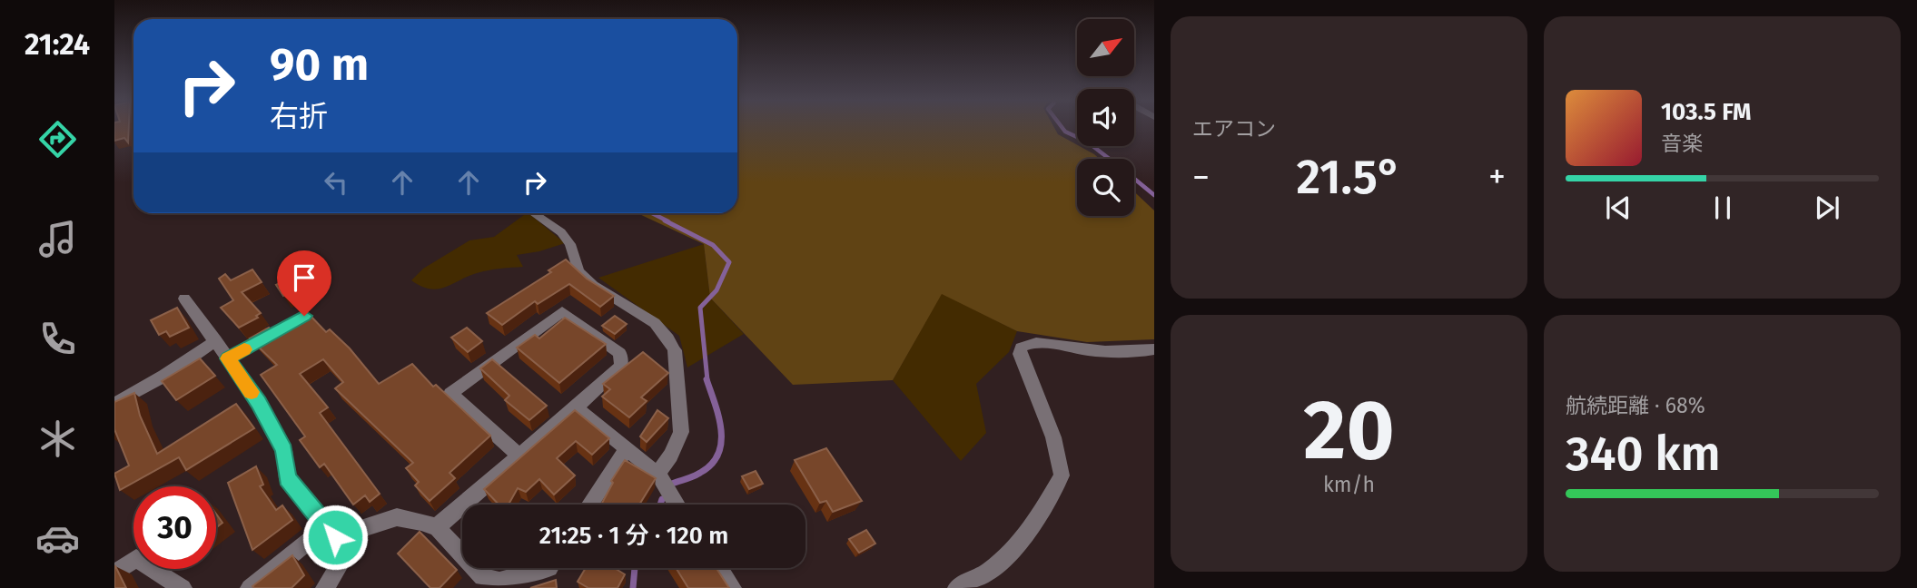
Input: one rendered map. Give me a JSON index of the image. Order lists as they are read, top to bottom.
{
  "north": "top right",
  "page": {
    "tabs": "21:24",
    "tile": [
      "エアコン",
      ["20", "km/h"],
      ["航続距離 · 68%", "340 km"]
    ],
    "turn": ["90 m", "右折"],
    "song": ["103.5 FM", "音楽"],
    "heat": ["−", "21.5°", "+"],
    "limit": "30",
    "trip": "21:25 · 1 分 · 120 m"
  }
}
